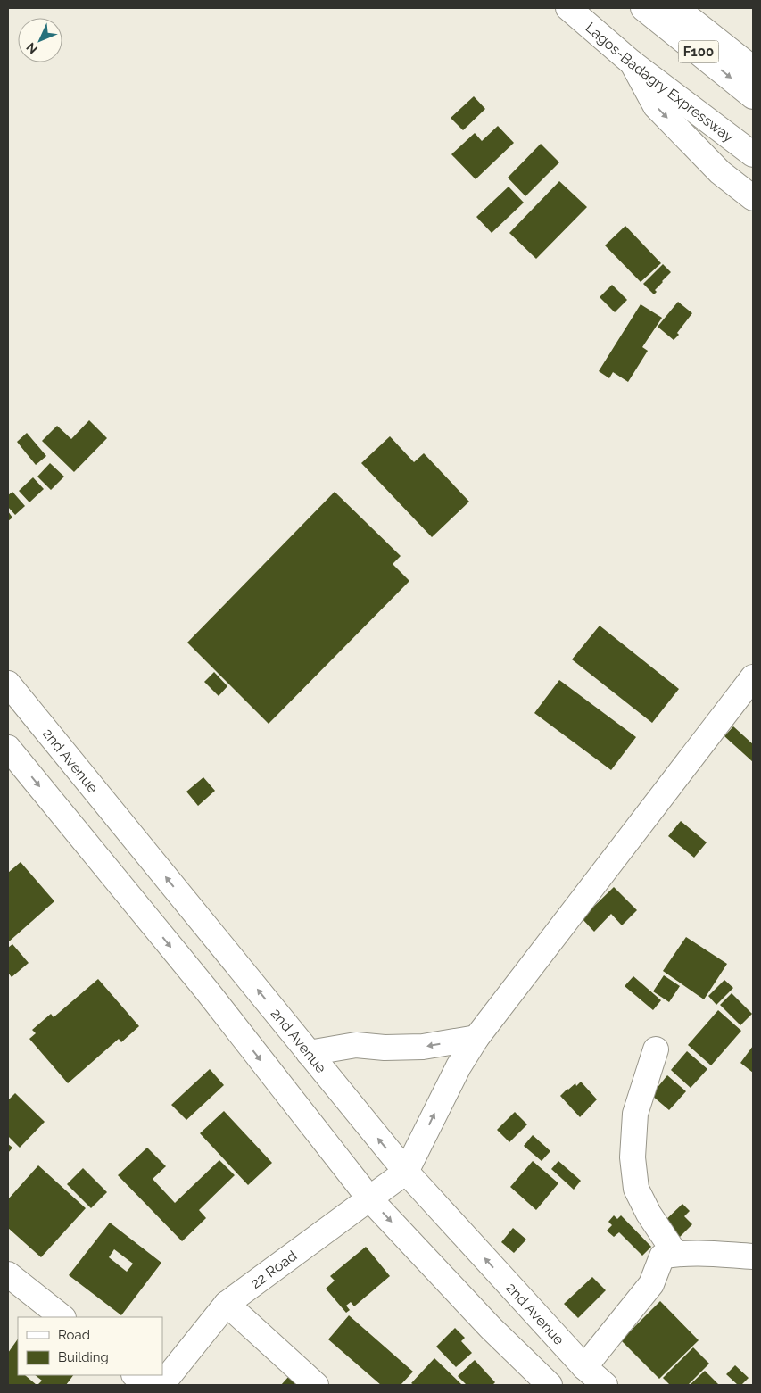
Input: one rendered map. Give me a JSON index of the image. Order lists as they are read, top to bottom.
{
  "streets": {
    "main road": [
      "F100",
      "Lagos-Badagry Expressway",
      "2nd Avenue",
      "22 Road"
    ]
  },
  "crossings": [
    ["2nd Avenue", "22 Road"]
  ],
  "legend": ["Road", "Building"],
  "north": "bottom left"
}
